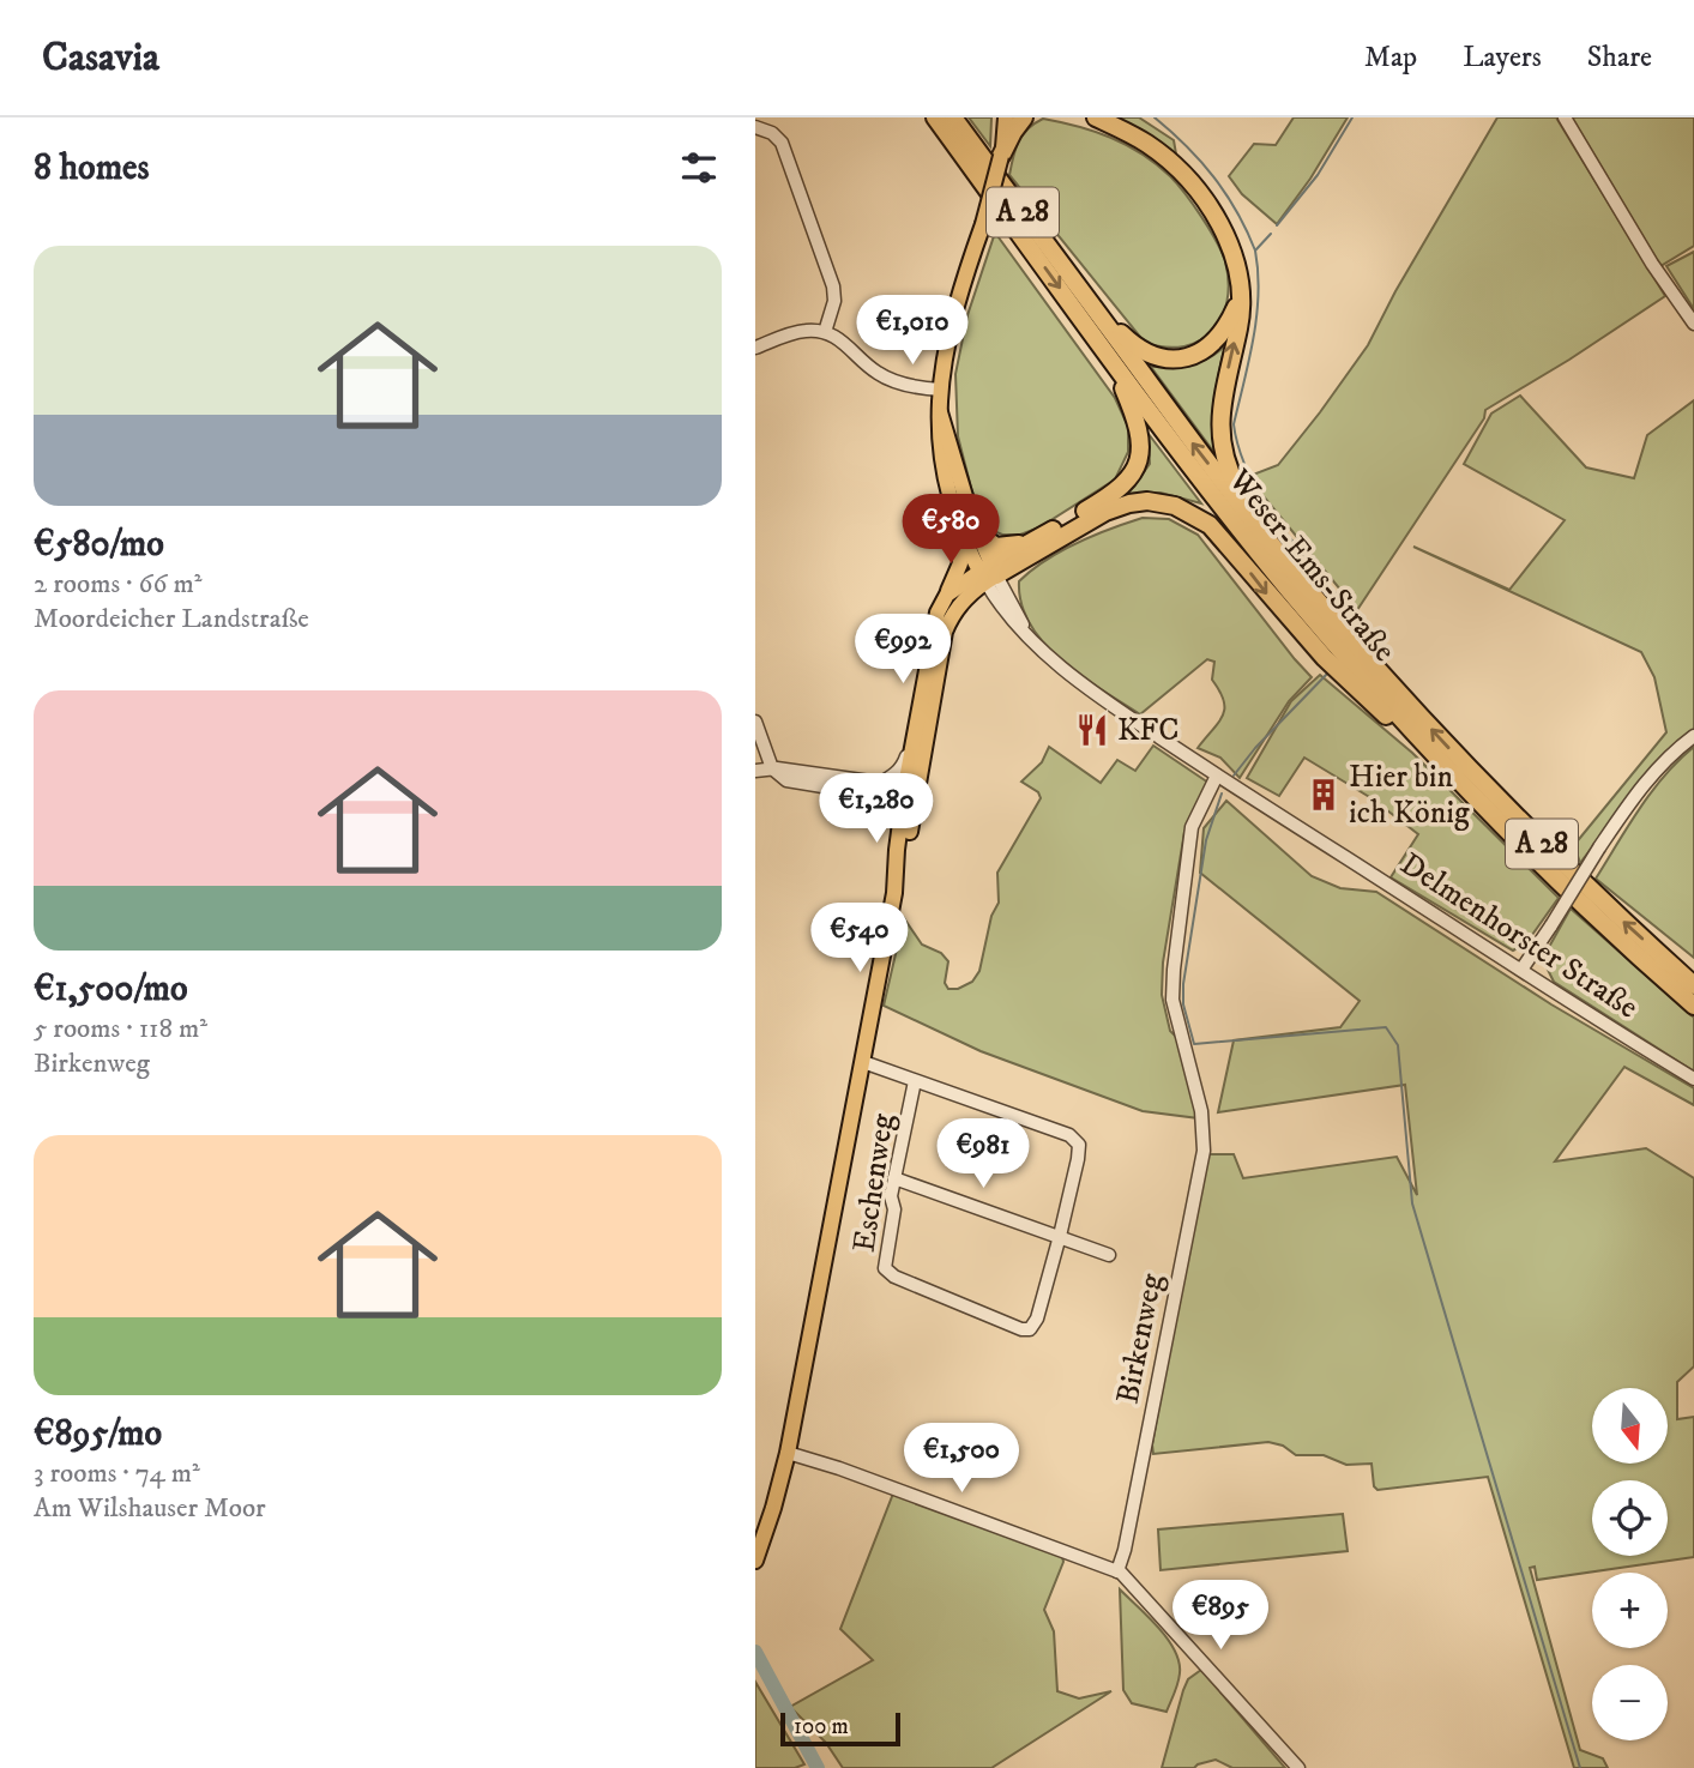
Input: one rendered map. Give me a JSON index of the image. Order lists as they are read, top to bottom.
{
  "streets": {
    "highway": ["A 28", "Weser-Ems-Straße"],
    "main road": ["Delmenhorster Straße"],
    "street": ["Eschenweg", "Birkenweg"]
  },
  "crossings": [
    ["A 28", "Weser-Ems-Straße"],
    ["Delmenhorster Straße", "Birkenweg"]
  ],
  "places": {
    "restaurant": ["KFC"],
    "building": ["Hier bin ich König"]
  },
  "scale_bar": "100 m",
  "north": "bottom",
  "page": {
    "header": "Casavia",
    "nav": ["Map", "Layers", "Share"],
    "heading": "8 homes",
    "list": [
      {
        "name": "€580/mo",
        "note": "2 rooms · 66 m² · Moordeicher Landstraße"
      },
      {
        "name": "€1,500/mo",
        "note": "5 rooms · 118 m² · Birkenweg"
      },
      {
        "name": "€895/mo",
        "note": "3 rooms · 74 m² · Am Wilshauser Moor"
      }
    ],
    "price": [
      "€1,010",
      "€580",
      "€992",
      "€1,280",
      "€540",
      "€981",
      "€1,500",
      "€895"
    ],
    "map_buttons": ["+", "−"],
    "scale": "100 m"
  }
}
